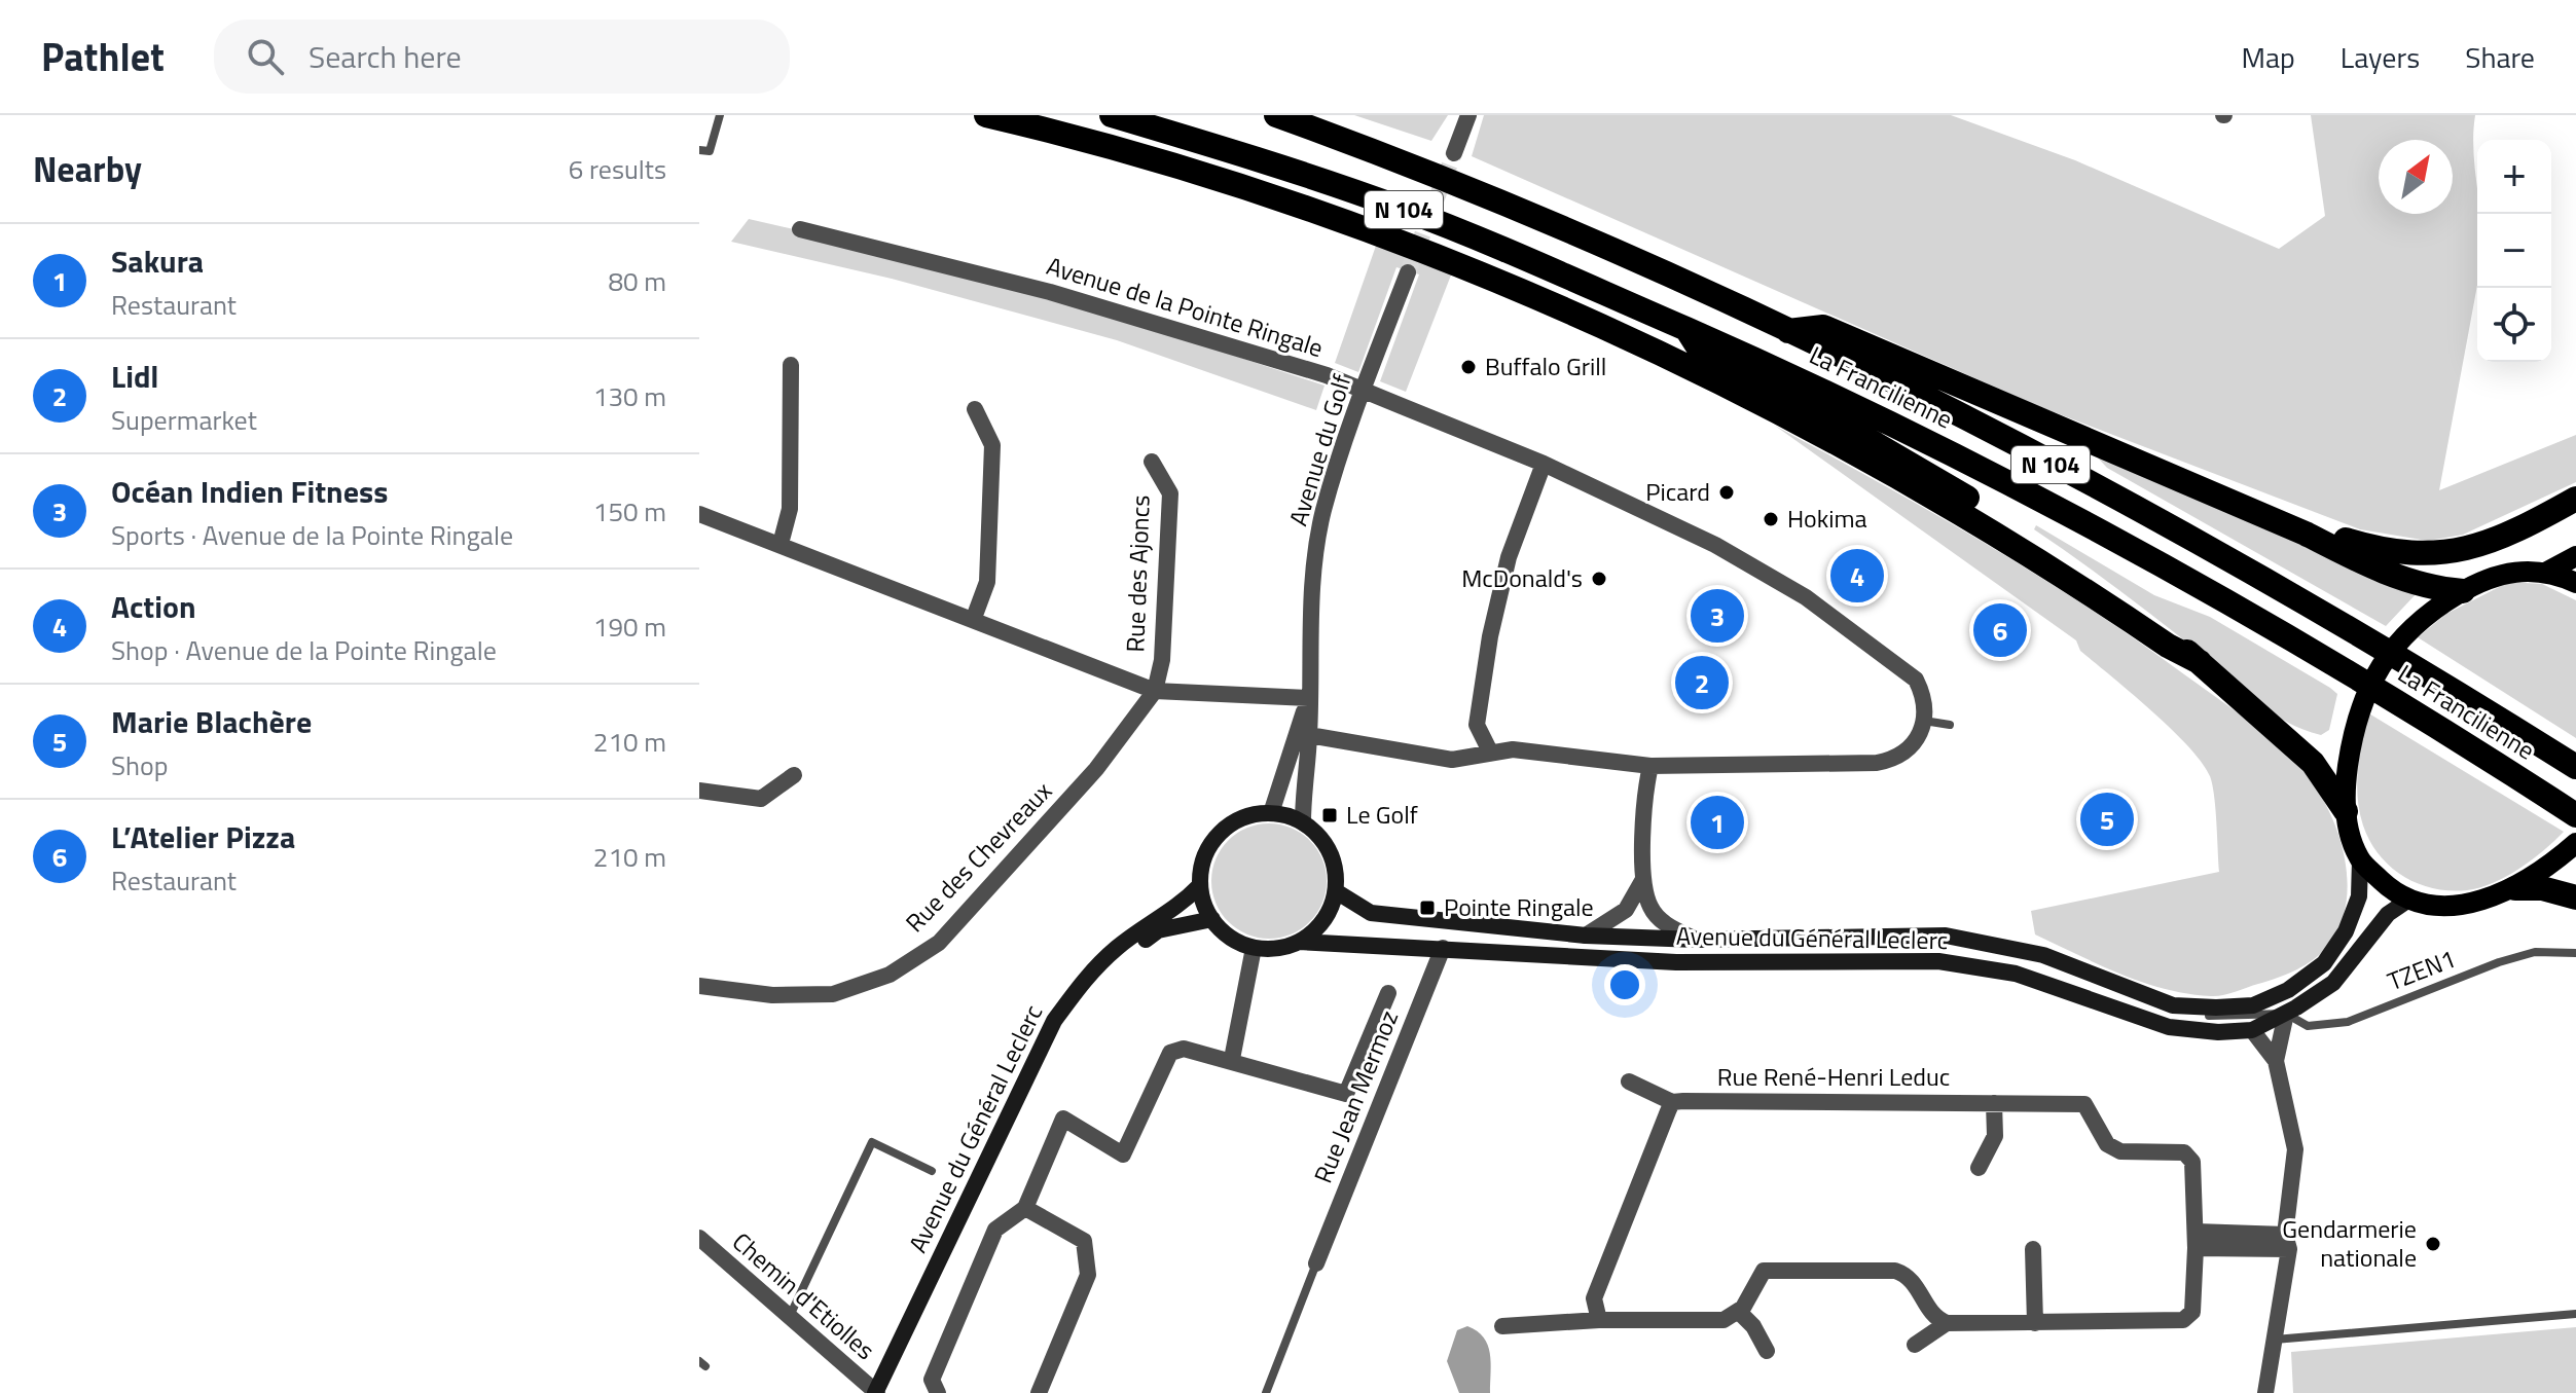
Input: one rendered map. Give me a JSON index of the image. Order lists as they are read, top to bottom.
{
  "streets": {
    "highway": ["N 104", "La Francilienne"],
    "main road": ["Avenue du Général Leclerc"],
    "street": [
      "Avenue de la Pointe Ringale",
      "Avenue du Golf",
      "Rue des Ajoncs",
      "Rue des Chevreaux",
      "Rue René-Henri Leduc",
      "Rue Jean Mermoz",
      "Chemin d'Etiolles"
    ],
    "lane": ["TZEN1"]
  },
  "crossings": [
    ["Avenue du Golf", "Avenue du Général Leclerc"],
    ["Rue des Ajoncs", "Rue des Chevreaux"],
    ["Avenue du Général Leclerc", "TZEN1"],
    ["Avenue du Général Leclerc", "Rue Jean Mermoz"],
    ["Avenue du Général Leclerc", "Chemin d'Etiolles"]
  ],
  "places": {
    "other": [
      "Buffalo Grill",
      "Picard",
      "Hokima",
      "McDonald's",
      "Gendarmerie nationale"
    ],
    "transit": ["Le Golf", "Pointe Ringale"]
  },
  "north": "top right",
  "page": {
    "header": "Pathlet",
    "search": "Search here",
    "nav": ["Map", "Layers", "Share"],
    "heading": ["Nearby", "6 results"],
    "map_buttons": ["+", "−"],
    "list": [
      {
        "mark": "1",
        "name": "Sakura",
        "note": "Restaurant",
        "value": "80 m"
      },
      {
        "mark": "2",
        "name": "Lidl",
        "note": "Supermarket",
        "value": "130 m"
      },
      {
        "mark": "3",
        "name": "Océan Indien Fitness",
        "note": "Sports · Avenue de la Pointe Ringale",
        "value": "150 m"
      },
      {
        "mark": "4",
        "name": "Action",
        "note": "Shop · Avenue de la Pointe Ringale",
        "value": "190 m"
      },
      {
        "mark": "5",
        "name": "Marie Blachère",
        "note": "Shop",
        "value": "210 m"
      },
      {
        "mark": "6",
        "name": "L’Atelier Pizza",
        "note": "Restaurant",
        "value": "210 m"
      }
    ],
    "pins": [
      "4",
      "3",
      "6",
      "2",
      "5",
      "1"
    ]
  }
}
